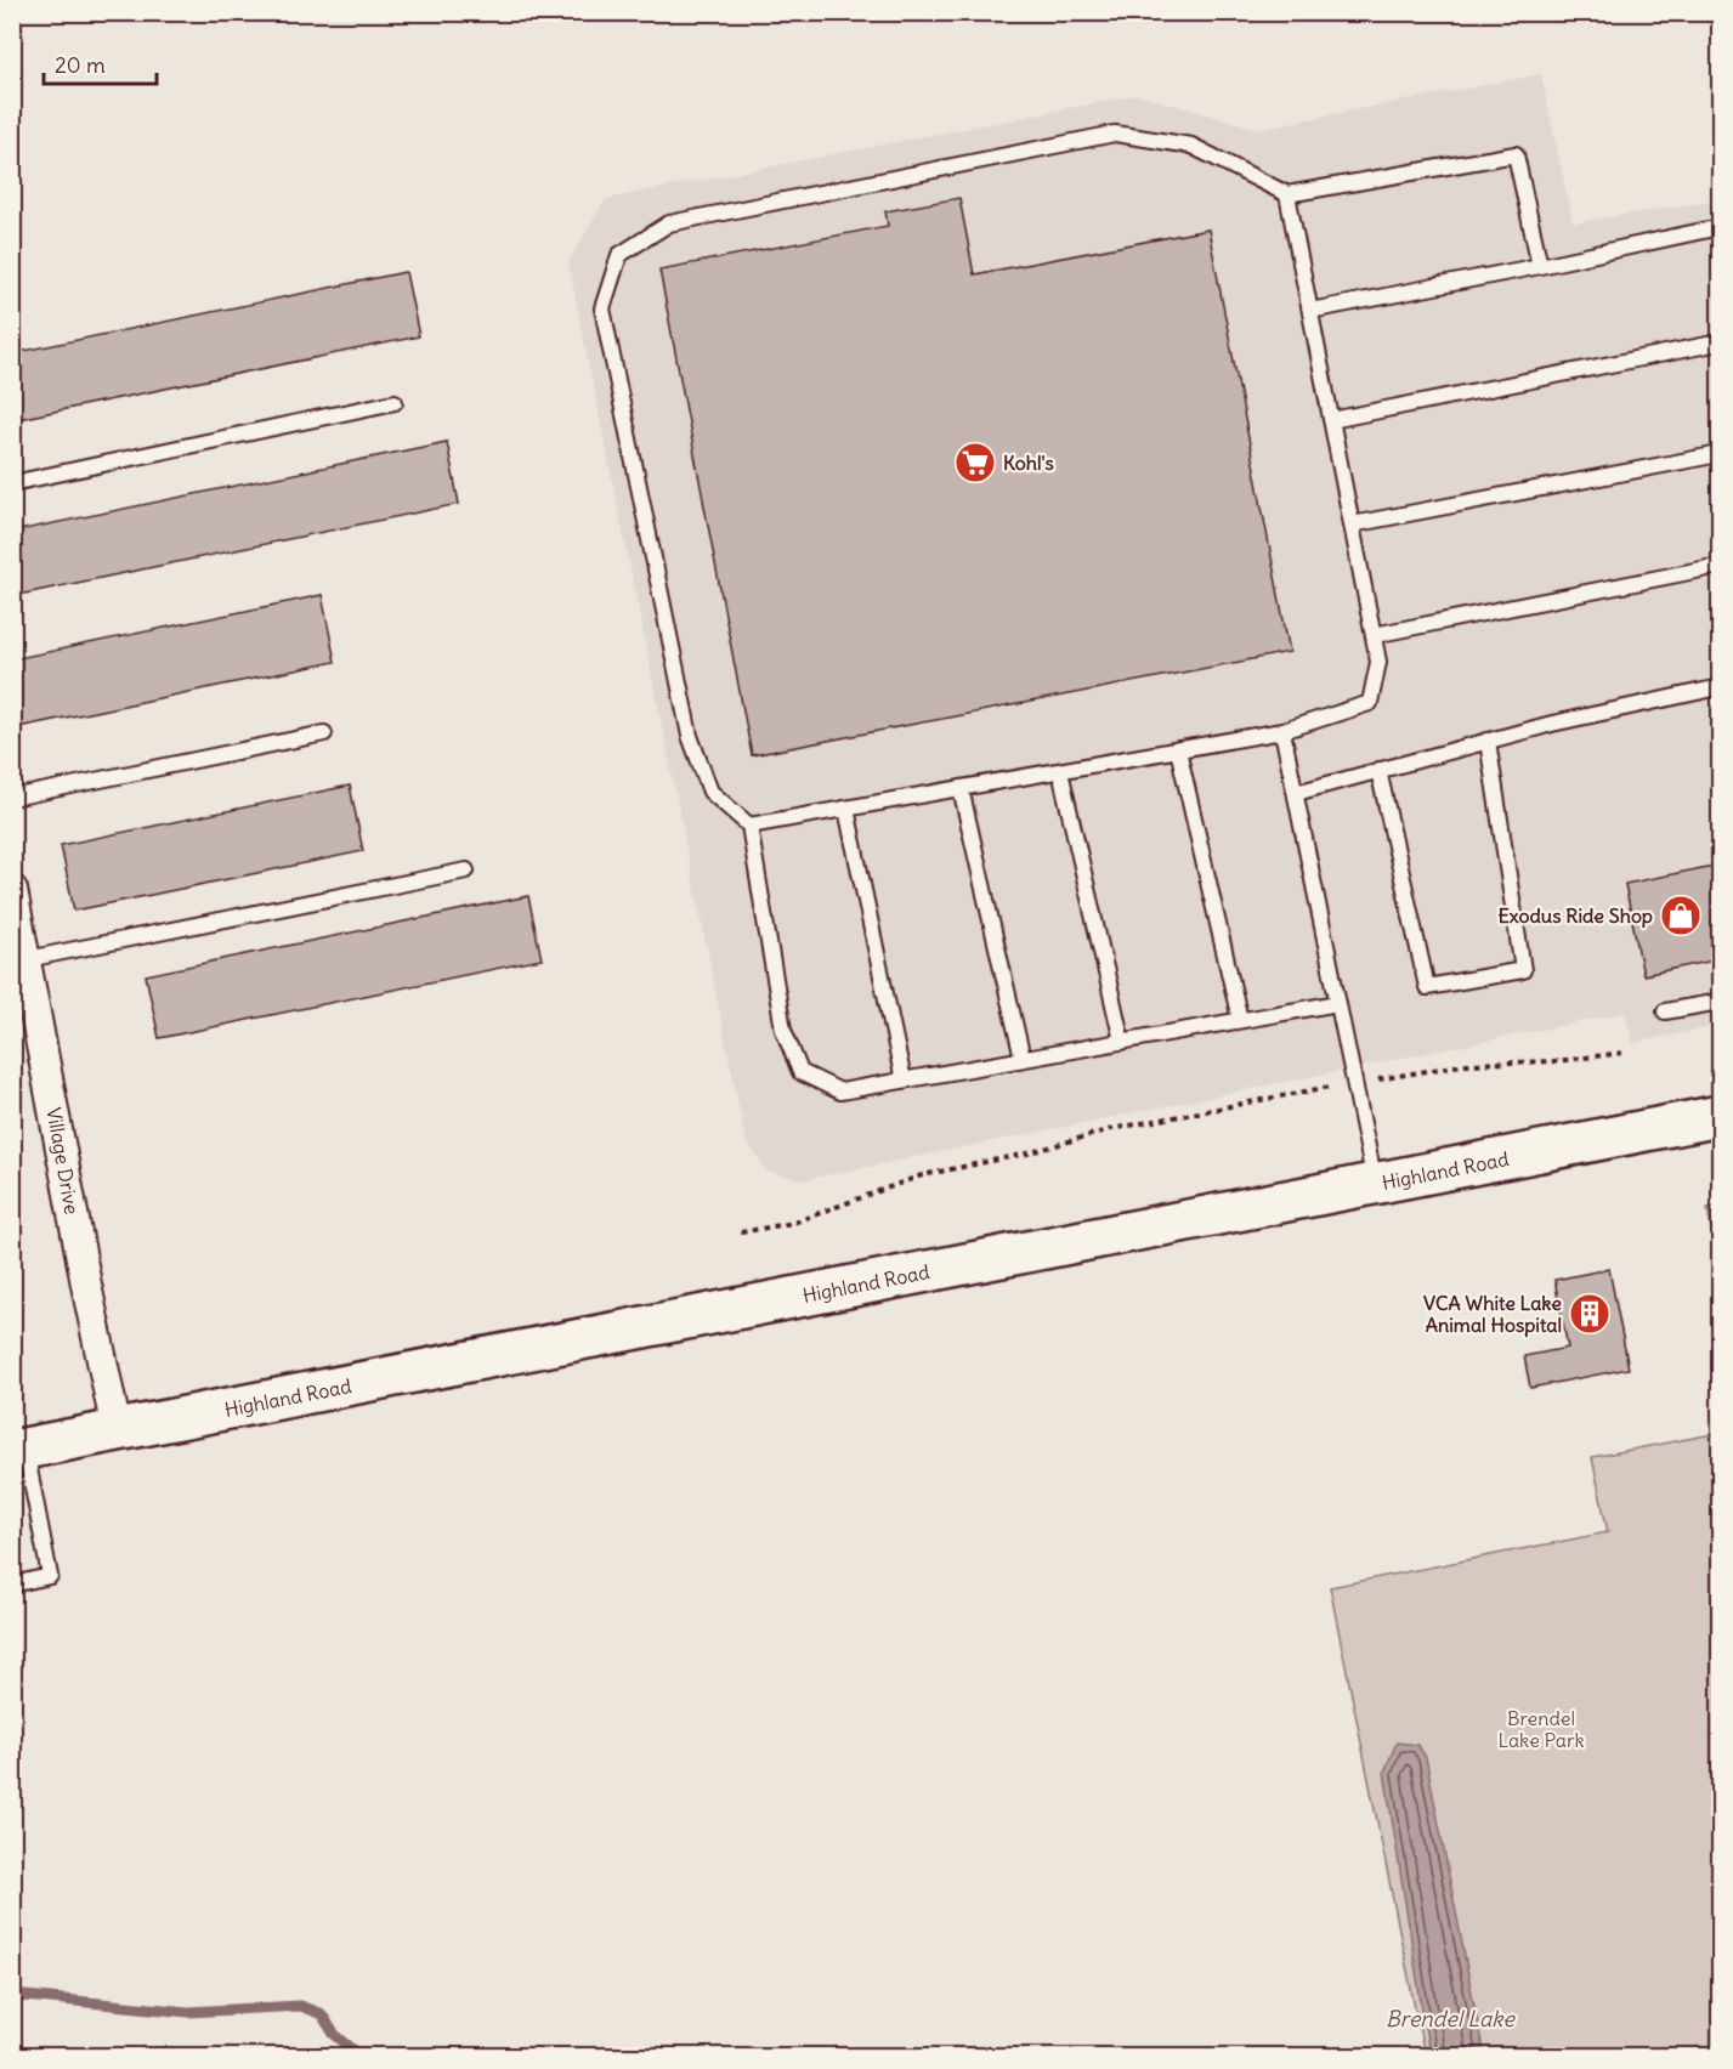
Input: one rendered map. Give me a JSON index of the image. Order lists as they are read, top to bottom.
{
  "streets": {
    "highway": ["Highland Road"],
    "street": ["Village Drive"]
  },
  "crossings": [
    ["Village Drive", "Highland Road"]
  ],
  "water": ["Brendel Lake"],
  "parks": ["Brendel Lake Park"],
  "places": {
    "supermarket": ["Kohl's"],
    "shop": ["Exodus Ride Shop"],
    "building": ["VCA White Lake Animal Hospital"]
  },
  "scale_bar": "20 m"
}
